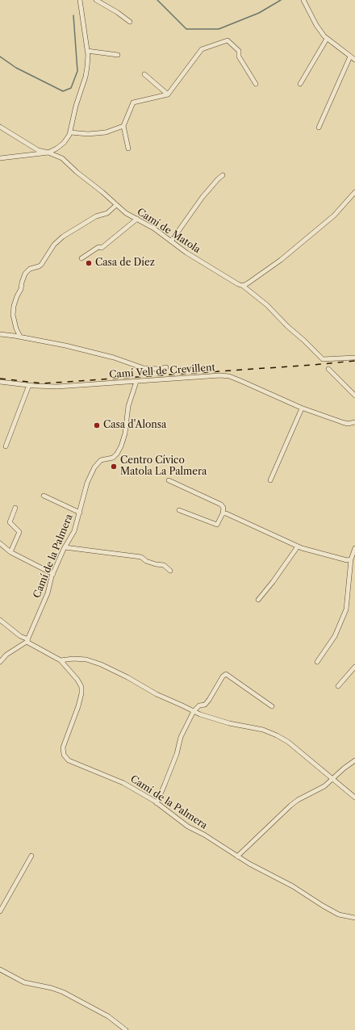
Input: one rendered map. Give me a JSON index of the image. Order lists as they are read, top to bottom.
{
  "streets": {
    "street": ["Camí de Matola", "Camí Vell de Crevillent", "Camí de la Palmera"]
  },
  "crossings": [
    ["Camí Vell de Crevillent", "Camí de la Palmera"]
  ],
  "places": ["Casa de Díez", "Casa d'Alonsa", "Centro Cívico Matola La Palmera"]
}
